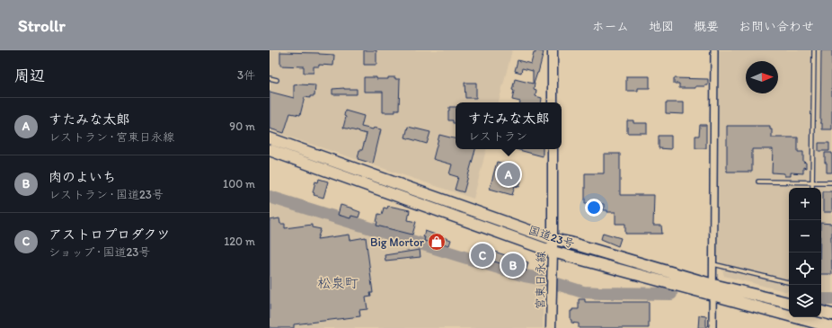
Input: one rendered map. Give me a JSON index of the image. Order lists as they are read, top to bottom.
{
  "streets": {
    "highway": ["国道23号"],
    "main road": ["宮東日永線"]
  },
  "crossings": [
    ["国道23号", "宮東日永線"]
  ],
  "districts": ["松泉町"],
  "places": {
    "shop": ["Big Mortor"]
  },
  "north": "right",
  "page": {
    "header": "Strollr",
    "nav": [
      "ホーム",
      "地図",
      "概要",
      "お問い合わせ"
    ],
    "heading": ["周辺", "3件"],
    "list": [
      {
        "mark": "A",
        "name": "すたみな太郎",
        "note": "レストラン · 宮東日永線",
        "value": "90 m"
      },
      {
        "mark": "B",
        "name": "肉のよいち",
        "note": "レストラン · 国道23号",
        "value": "100 m"
      },
      {
        "mark": "C",
        "name": "アストロプロダクツ",
        "note": "ショップ · 国道23号",
        "value": "120 m"
      }
    ],
    "popup": ["すたみな太郎", "レストラン"],
    "pins": ["A", "C", "B"],
    "map_buttons": ["+", "−"]
  }
}
